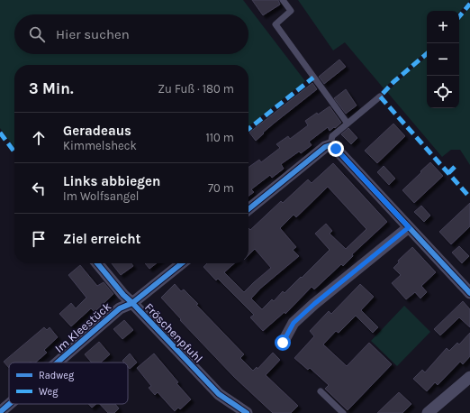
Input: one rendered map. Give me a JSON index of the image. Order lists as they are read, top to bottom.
{
  "streets": {
    "street": ["Im Kleestück", "Fröschenpfuhl"]
  },
  "crossings": [
    ["Im Kleestück", "Fröschenpfuhl"]
  ],
  "legend": ["Radweg", "Weg"],
  "page": {
    "map_buttons": ["+", "−"],
    "search": "Hier suchen",
    "heading": ["3 Min.", "Zu Fuß · 180 m"],
    "list": [
      ["Geradeaus", "Kimmelsheck", "110 m"],
      ["Links abbiegen", "Im Wolfsangel", "70 m"],
      "Ziel erreicht"
    ]
  }
}
